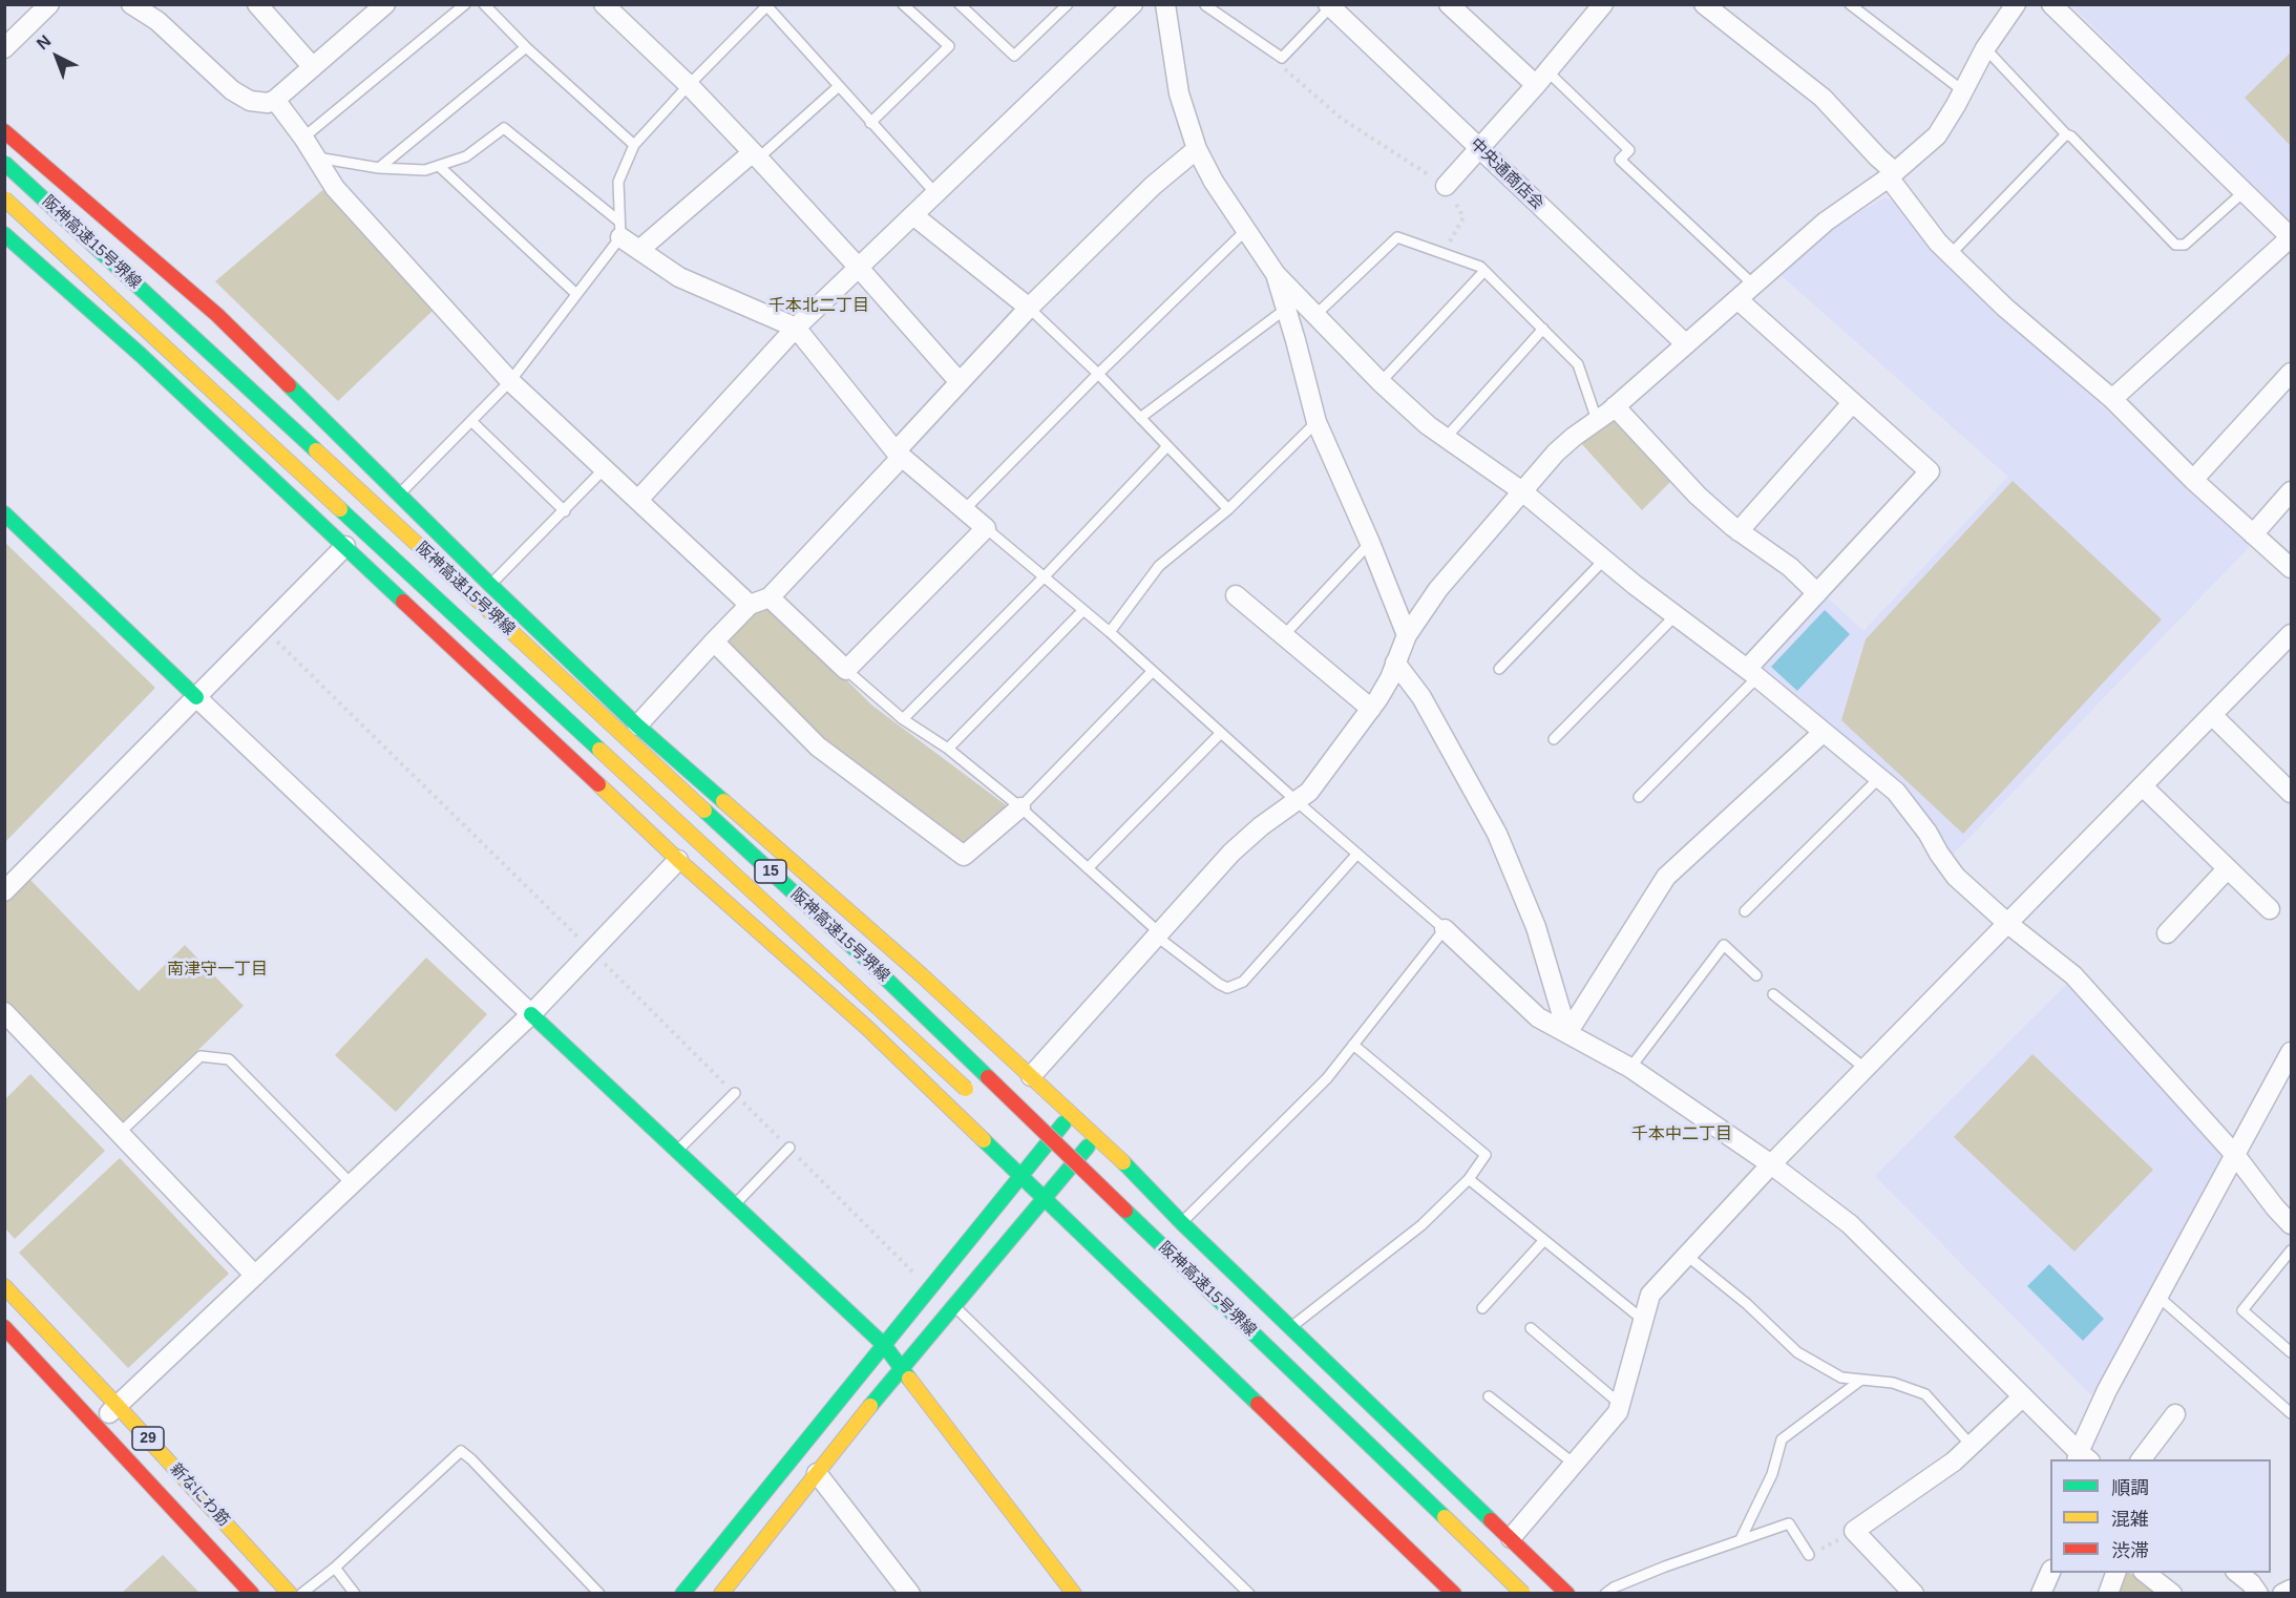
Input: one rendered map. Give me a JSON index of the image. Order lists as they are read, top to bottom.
{
  "streets": {
    "main road": [
      "阪神高速15号堺線",
      "15",
      "29",
      "新なにわ筋"
    ],
    "street": ["中央通商店会"]
  },
  "districts": ["千本北二丁目", "南津守一丁目", "千本中二丁目"],
  "legend": ["順調", "混雑", "渋滞"],
  "north": "top left"
}
